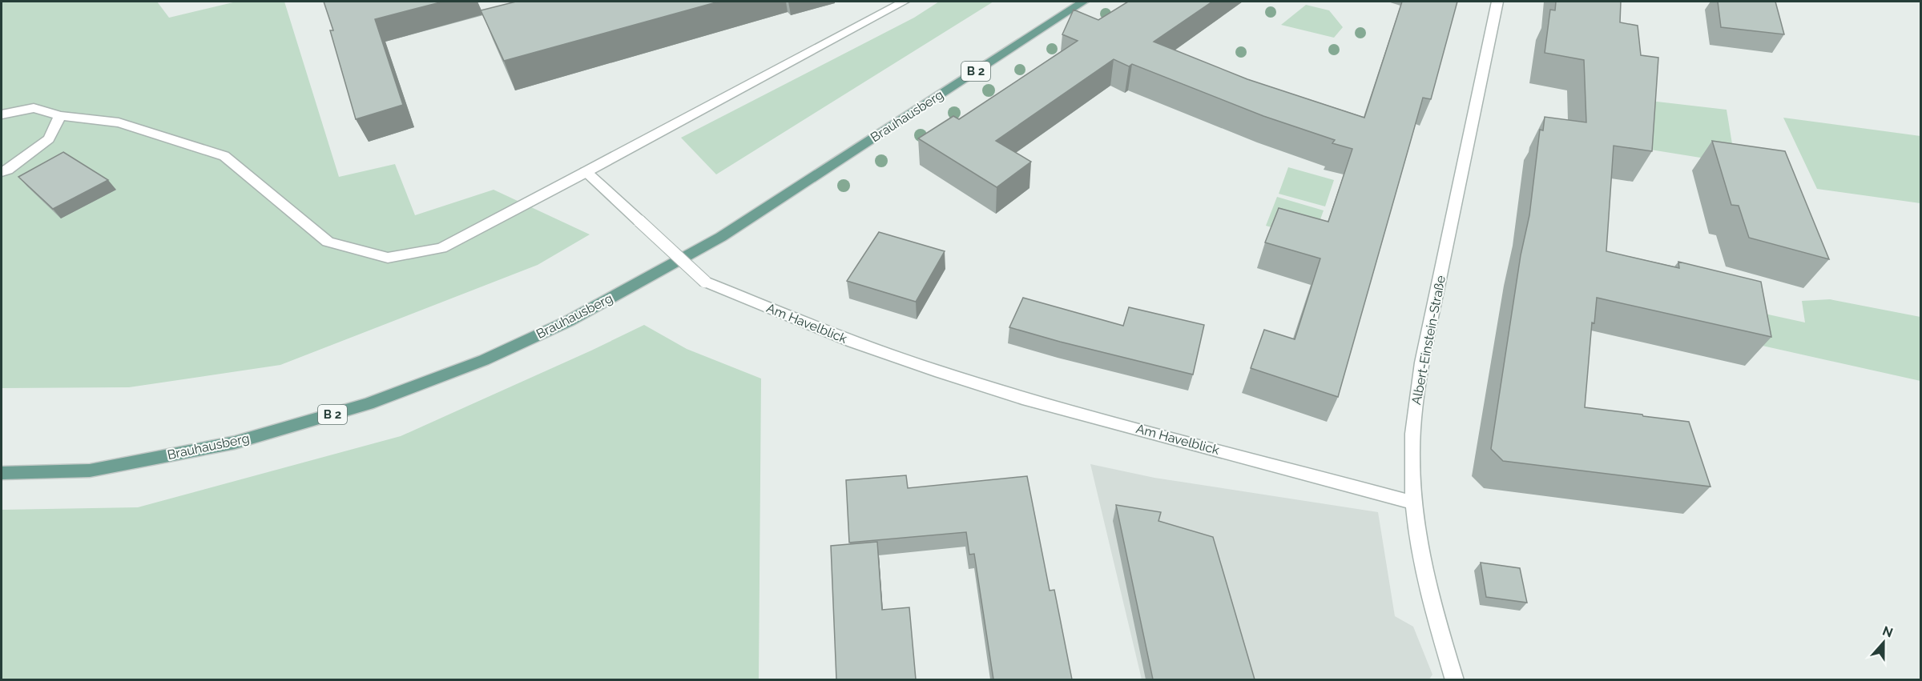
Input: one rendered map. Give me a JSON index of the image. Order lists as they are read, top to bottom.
{
  "streets": {
    "main road": ["B 2", "Brauhausberg"],
    "street": ["Am Havelblick", "Albert-Einstein-Straße"]
  },
  "crossings": [
    ["Am Havelblick", "Albert-Einstein-Straße"]
  ],
  "north": "top"
}
